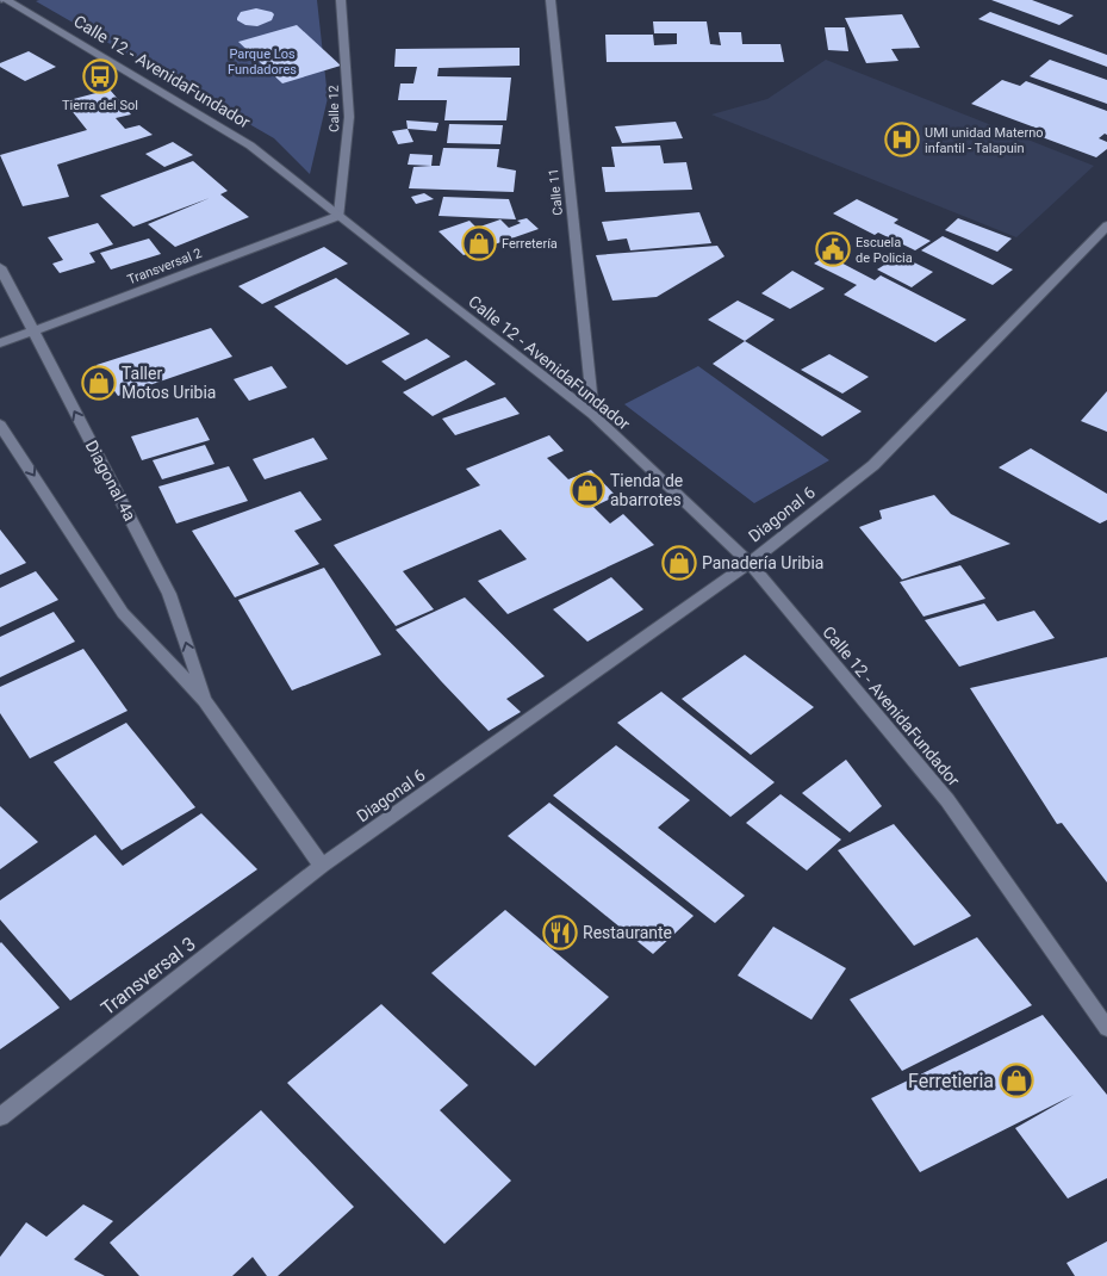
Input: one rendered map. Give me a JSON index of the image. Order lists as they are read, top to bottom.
{
  "streets": {
    "street": [
      "Calle 12 - AvenidaFundador",
      "Calle 12",
      "Calle 11",
      "Transversal 2",
      "Diagonal 4a",
      "Diagonal 6",
      "Transversal 3"
    ]
  },
  "crossings": [
    ["Calle 12 - AvenidaFundador", "Calle 12"],
    ["Calle 12 - AvenidaFundador", "Calle 11"],
    ["Calle 12 - AvenidaFundador", "Transversal 2"],
    ["Calle 12 - AvenidaFundador", "Diagonal 6"],
    ["Calle 12", "Transversal 2"],
    ["Transversal 2", "Diagonal 4a"],
    ["Diagonal 4a", "Diagonal 6"],
    ["Diagonal 4a", "Transversal 3"],
    ["Diagonal 6", "Transversal 3"]
  ],
  "parks": ["Parque Los Fundadores"],
  "places": {
    "bus stop": ["Tierra del Sol"],
    "hospital": ["UMI unidad Materno infantil - Talapuin"],
    "shop": [
      "Ferretería",
      "Taller Motos Uribia",
      "Tienda de abarrotes",
      "Panadería Uribia",
      "Ferretieria"
    ],
    "public building": ["Escuela de Policia"],
    "restaurant": ["Restaurante"]
  }
}
